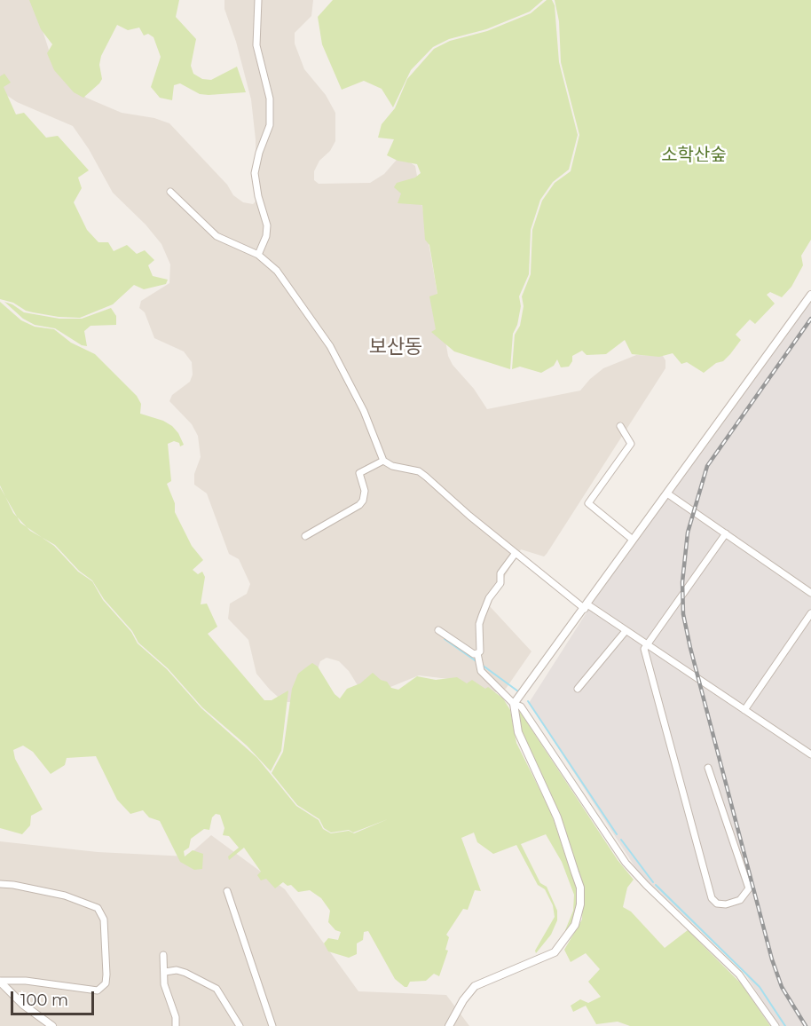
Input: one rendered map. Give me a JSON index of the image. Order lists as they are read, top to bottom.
{
  "districts": ["보산동"],
  "parks": ["소학산숲"],
  "scale_bar": "100 m"
}
